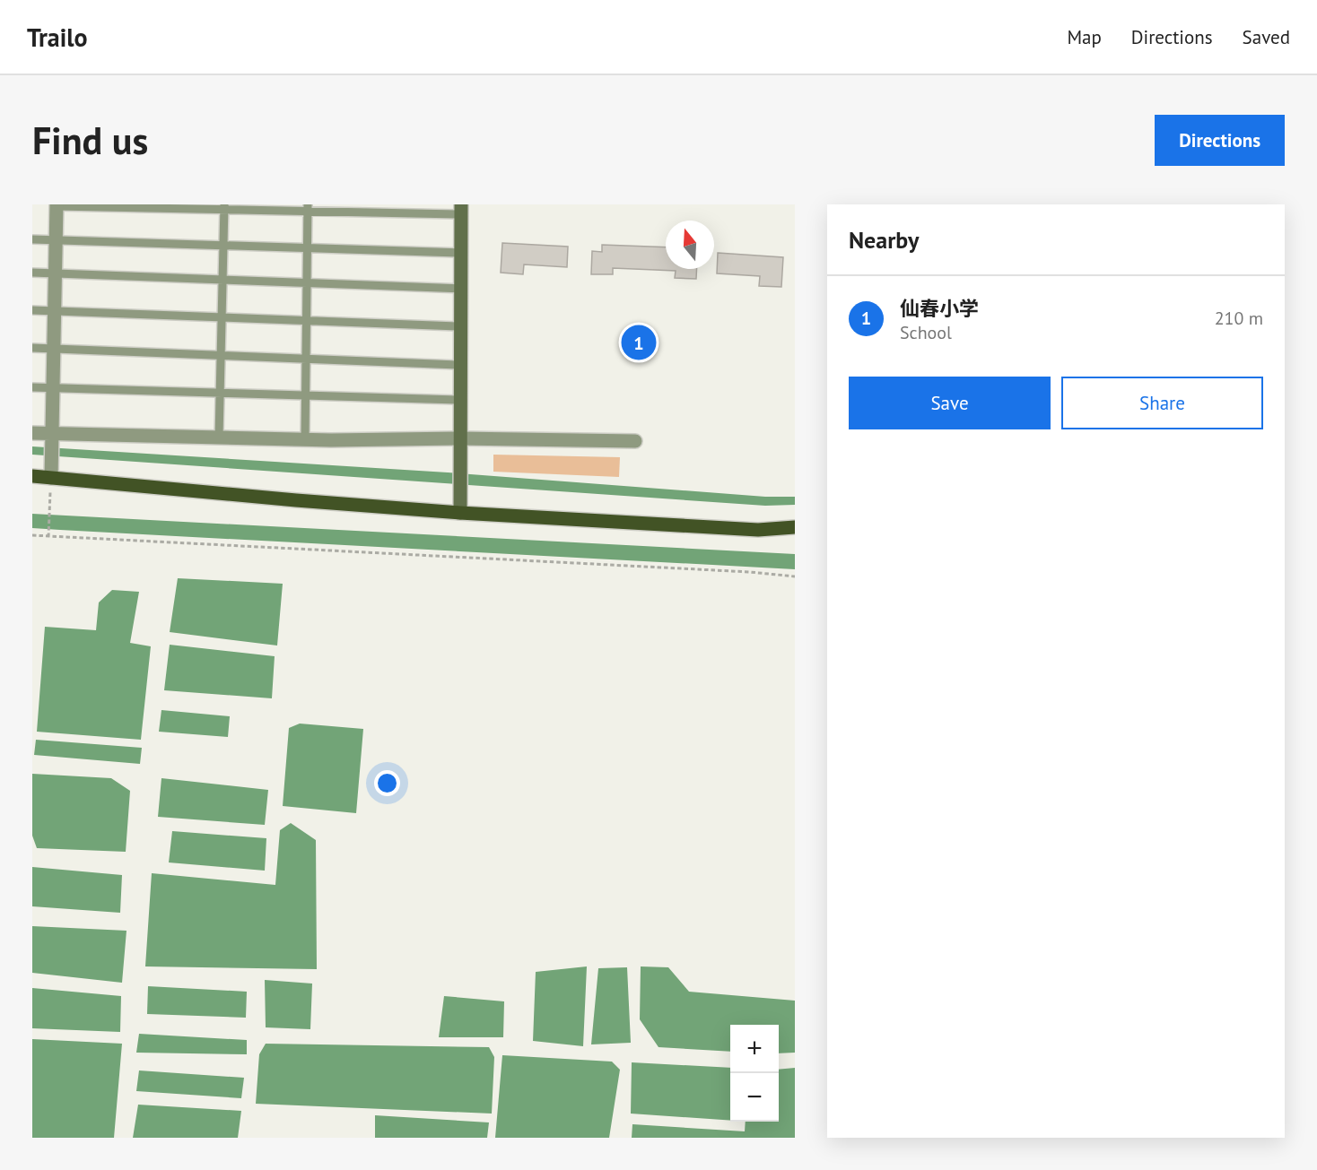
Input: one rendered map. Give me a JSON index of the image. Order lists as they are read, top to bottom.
{
  "north": "top",
  "page": {
    "header": "Trailo",
    "nav": ["Map", "Directions", "Saved"],
    "buttons": [
      "Directions",
      ["Save", "Share"]
    ],
    "title": "Find us",
    "heading": "Nearby",
    "list": [
      {
        "mark": "1",
        "name": "仙春小学",
        "note": "School",
        "value": "210 m"
      }
    ],
    "pins": "1",
    "map_buttons": ["+", "−"]
  }
}
